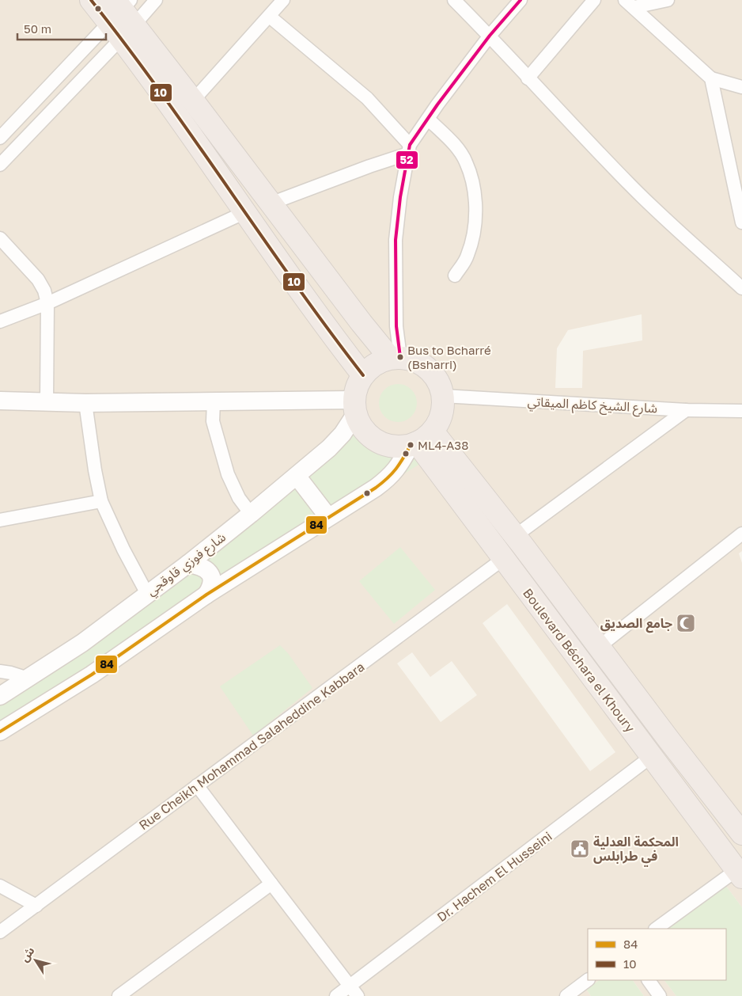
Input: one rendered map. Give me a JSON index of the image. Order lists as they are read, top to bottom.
{
  "streets": {
    "highway": ["Boulevard Béchara el Khoury"],
    "street": [
      "شارع الشيخ كاظم الميقاتي",
      "شارع فوزي قاوقجي",
      "Rue Cheikh Mohammad Salaheddine Kabbara",
      "Dr. Hachem El Husseini"
    ]
  },
  "crossings": [
    ["شارع الشيخ كاظم الميقاتي", "شارع فوزي قاوقجي"],
    ["شارع الشيخ كاظم الميقاتي", "Boulevard Béchara el Khoury"],
    ["شارع فوزي قاوقجي", "Boulevard Béchara el Khoury"],
    ["Boulevard Béchara el Khoury", "Rue Cheikh Mohammad Salaheddine Kabbara"],
    ["Boulevard Béchara el Khoury", "Dr. Hachem El Husseini"]
  ],
  "places": {
    "other": ["Bus to Bcharré (Bsharri)", "ML4-A38"],
    "mosque": ["جامع الصديق"],
    "public building": ["المحكمة العدلية في طرابلس"]
  },
  "lines": ["transit line 10", "transit line 52", "transit line 84"],
  "legend": ["84", "10"],
  "scale_bar": "50 m",
  "north": "top left"
}
